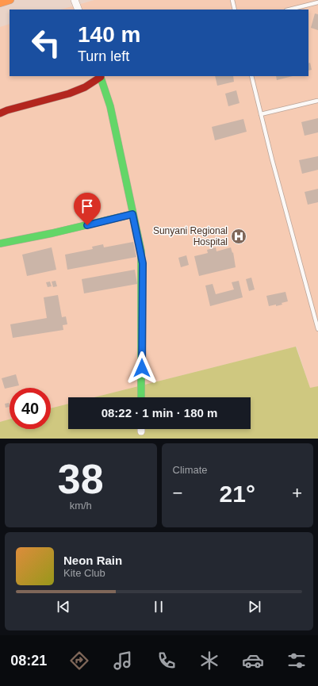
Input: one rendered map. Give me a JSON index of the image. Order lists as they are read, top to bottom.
{
  "places": {
    "hospital": ["Sunyani Regional Hospital"]
  },
  "page": {
    "turn": ["140 m", "Turn left"],
    "limit": "40",
    "trip": "08:22 · 1 min · 180 m",
    "tile": [
      ["38", "km/h"],
      "Climate"
    ],
    "heat": ["−", "21°", "+"],
    "song": ["Neon Rain", "Kite Club"],
    "tabs": "08:21"
  }
}
